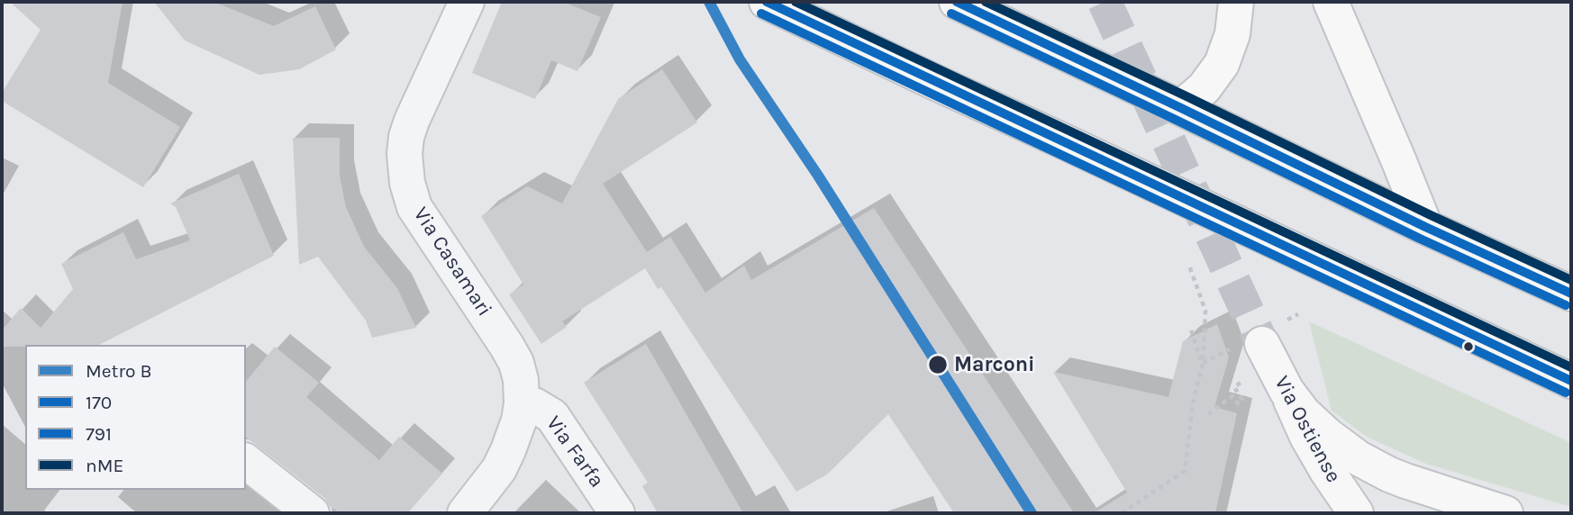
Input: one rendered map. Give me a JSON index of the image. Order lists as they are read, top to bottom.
{
  "streets": {
    "main road": ["Via Ostiense"],
    "street": ["Via Casamari", "Via Farfa"]
  },
  "crossings": [
    ["Via Casamari", "Via Farfa"]
  ],
  "places": ["Marconi"],
  "lines": [
    "metro line B",
    "transit line 170",
    "transit line nME",
    "transit line 791"
  ],
  "legend": [
    "Metro B",
    "170",
    "791",
    "nME"
  ]
}
